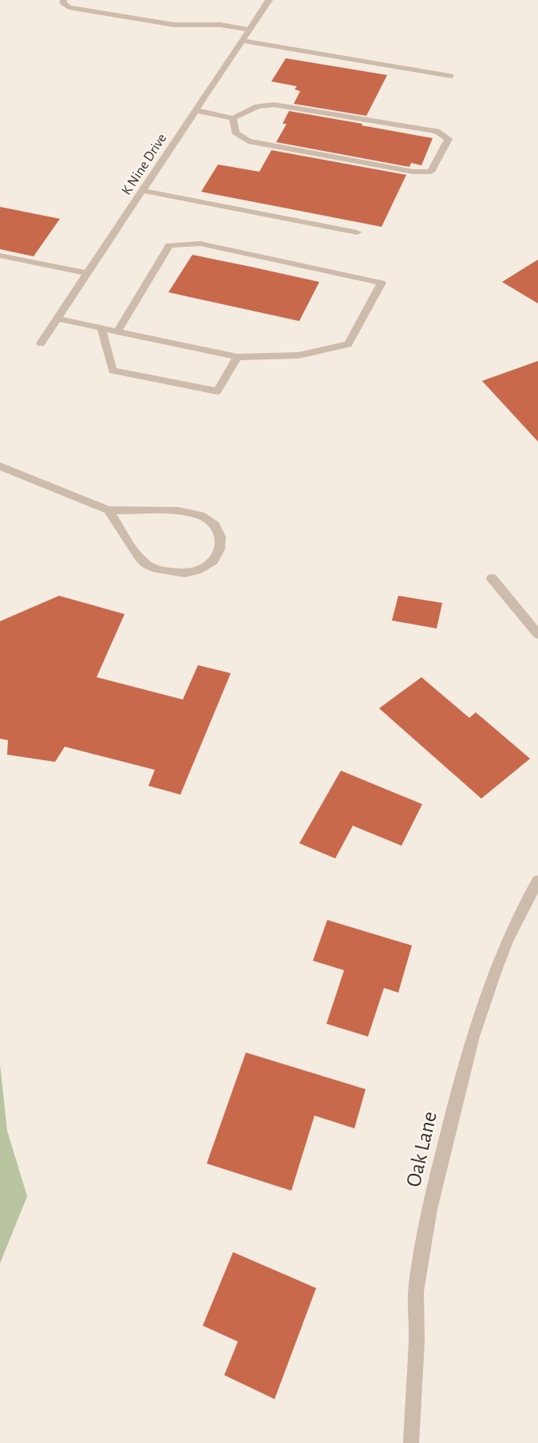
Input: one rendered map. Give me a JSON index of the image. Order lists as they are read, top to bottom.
{
  "streets": {
    "street": ["K Nine Drive", "Oak Lane"]
  }
}
